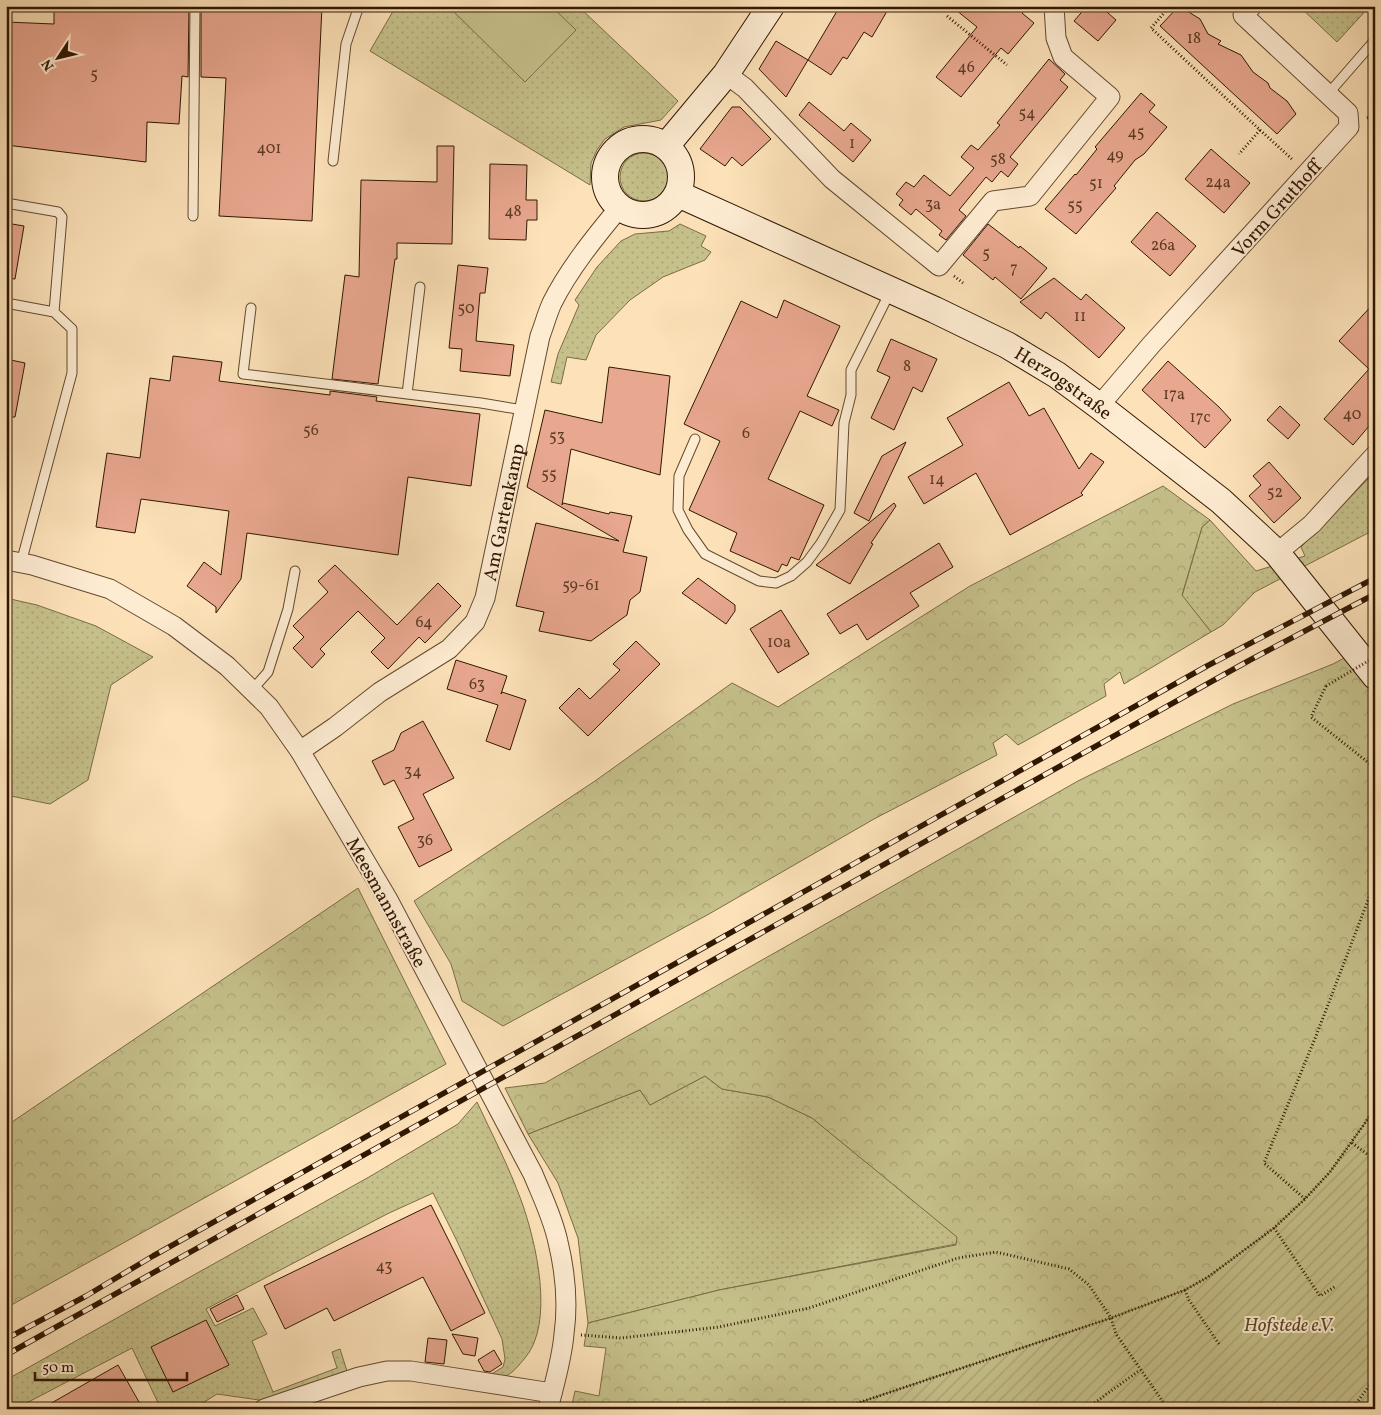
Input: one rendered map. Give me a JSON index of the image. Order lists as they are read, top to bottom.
{
  "streets": {
    "street": [
      "Vorm Gruthoff",
      "Herzogstraße",
      "Am Gartenkamp",
      "Meesmannstraße"
    ]
  },
  "crossings": [
    ["Vorm Gruthoff", "Herzogstraße"],
    ["Herzogstraße", "Am Gartenkamp"],
    ["Am Gartenkamp", "Meesmannstraße"]
  ],
  "parks": ["Hofstede e.V."],
  "house_numbers": [
    "18",
    "46",
    "5",
    "54",
    "45",
    "1",
    "401",
    "49",
    "58",
    "24a",
    "51",
    "3a",
    "55",
    "48",
    "26a",
    "5",
    "7",
    "50",
    "11",
    "8",
    "17a",
    "40",
    "17c",
    "56",
    "6",
    "53",
    "55",
    "14",
    "52",
    "59-61",
    "64",
    "10a",
    "63",
    "34",
    "36",
    "43"
  ],
  "scale_bar": "50 m",
  "north": "bottom left"
}
